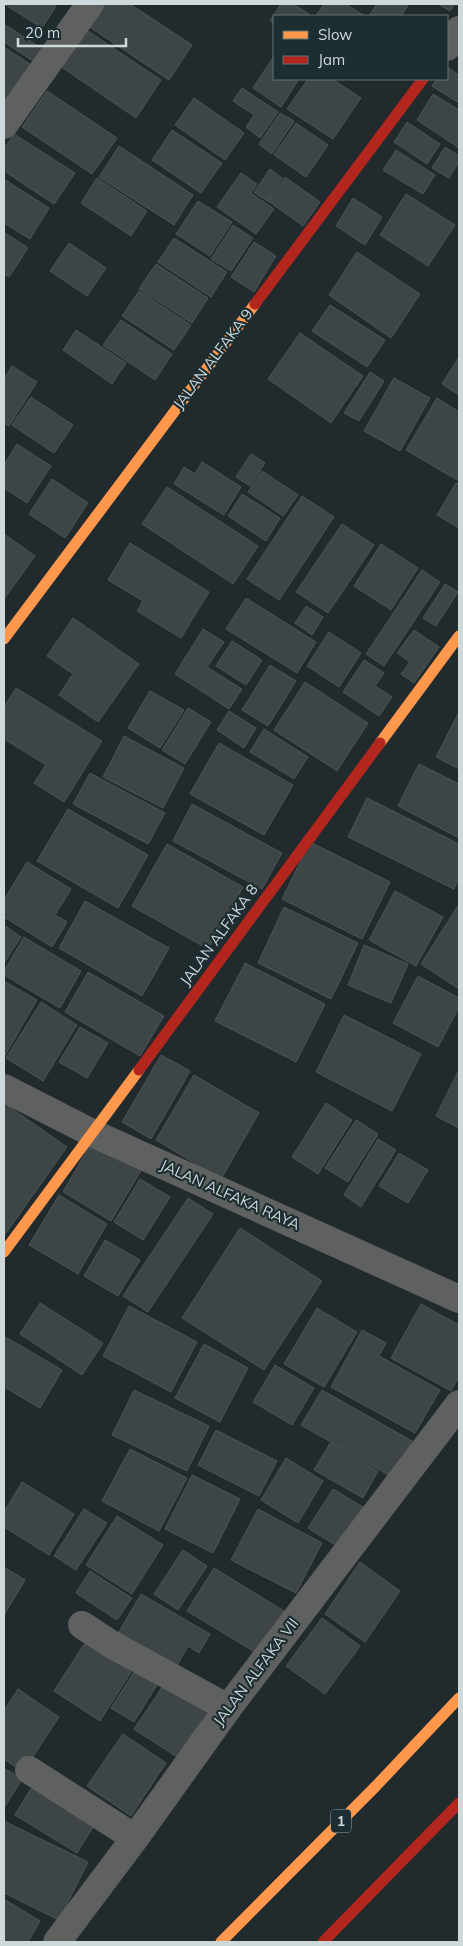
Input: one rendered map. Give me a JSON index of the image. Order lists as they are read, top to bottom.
{
  "streets": {
    "main road": ["JALAN ALFAKA 9", "JALAN ALFAKA 8", "1"],
    "street": ["JALAN ALFAKA RAYA", "JALAN ALFAKA VII"]
  },
  "crossings": [
    ["JALAN ALFAKA 8", "JALAN ALFAKA RAYA"]
  ],
  "legend": ["Slow", "Jam"],
  "scale_bar": "20 m"
}
